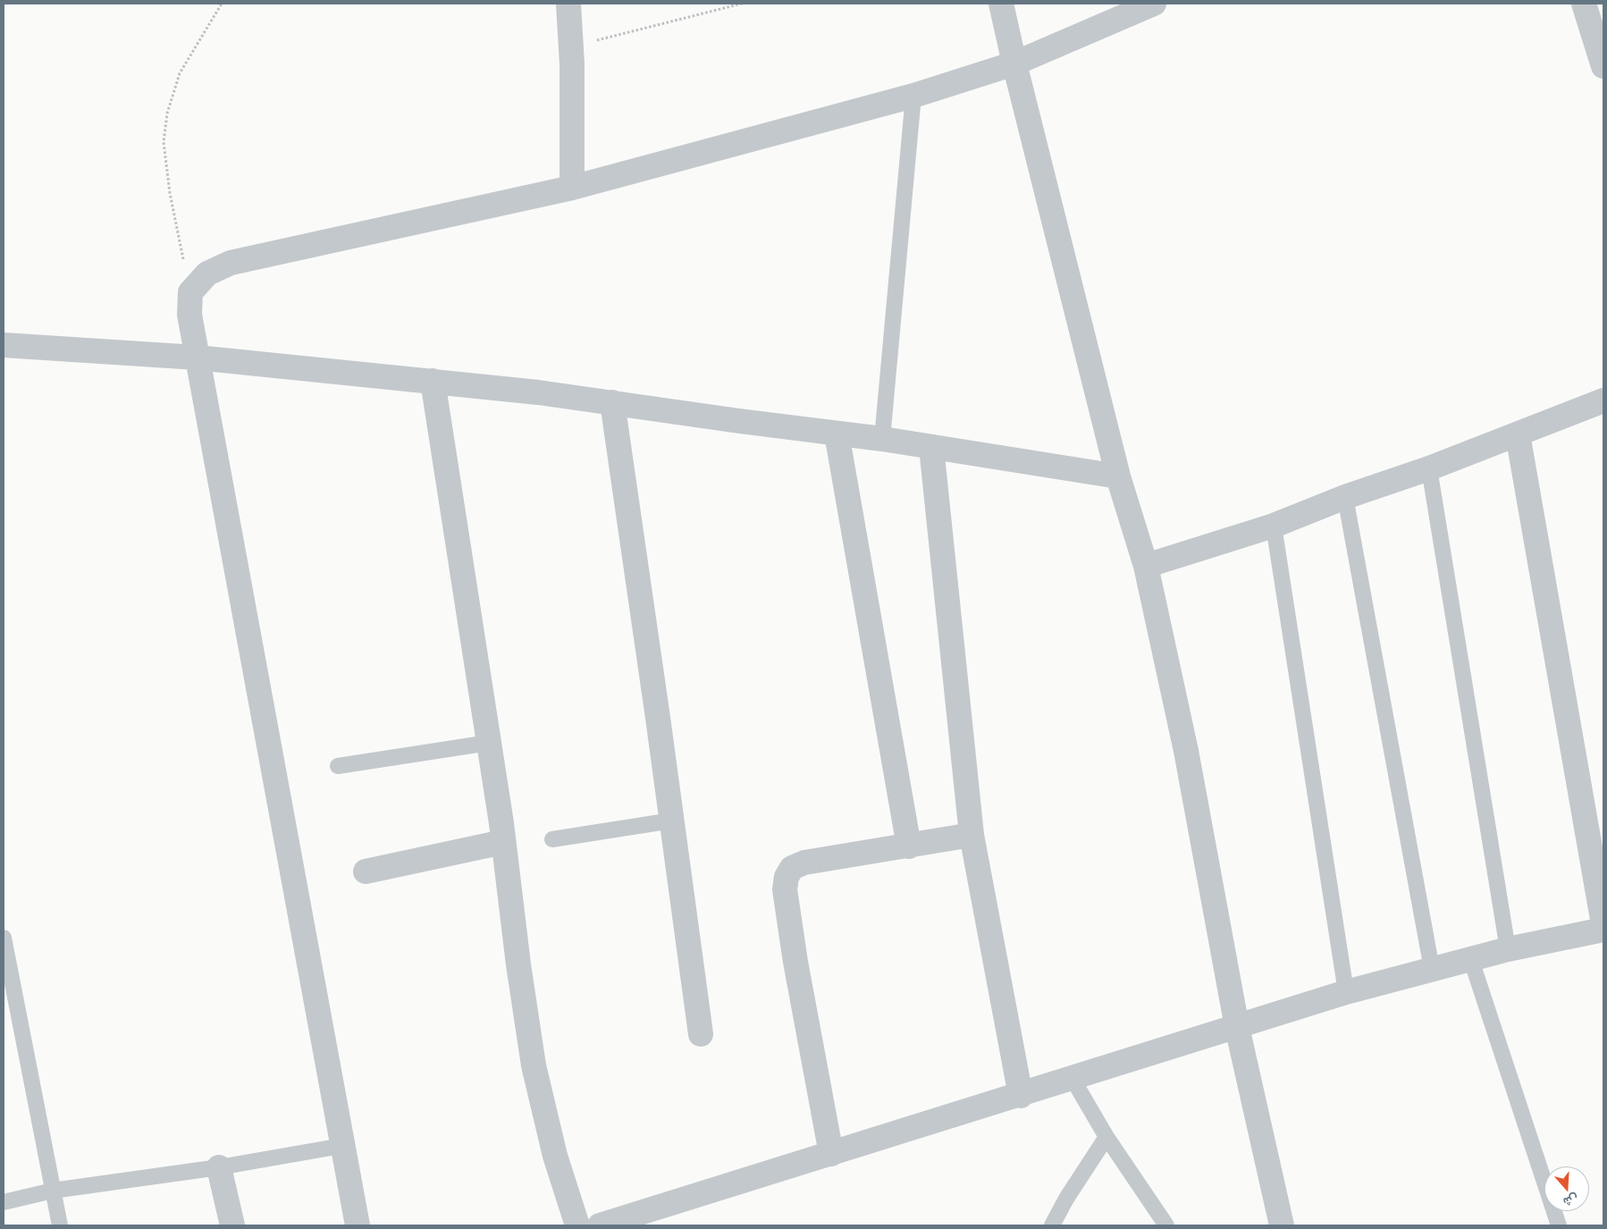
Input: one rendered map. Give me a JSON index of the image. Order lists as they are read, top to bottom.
{
  "north": "bottom"
}
